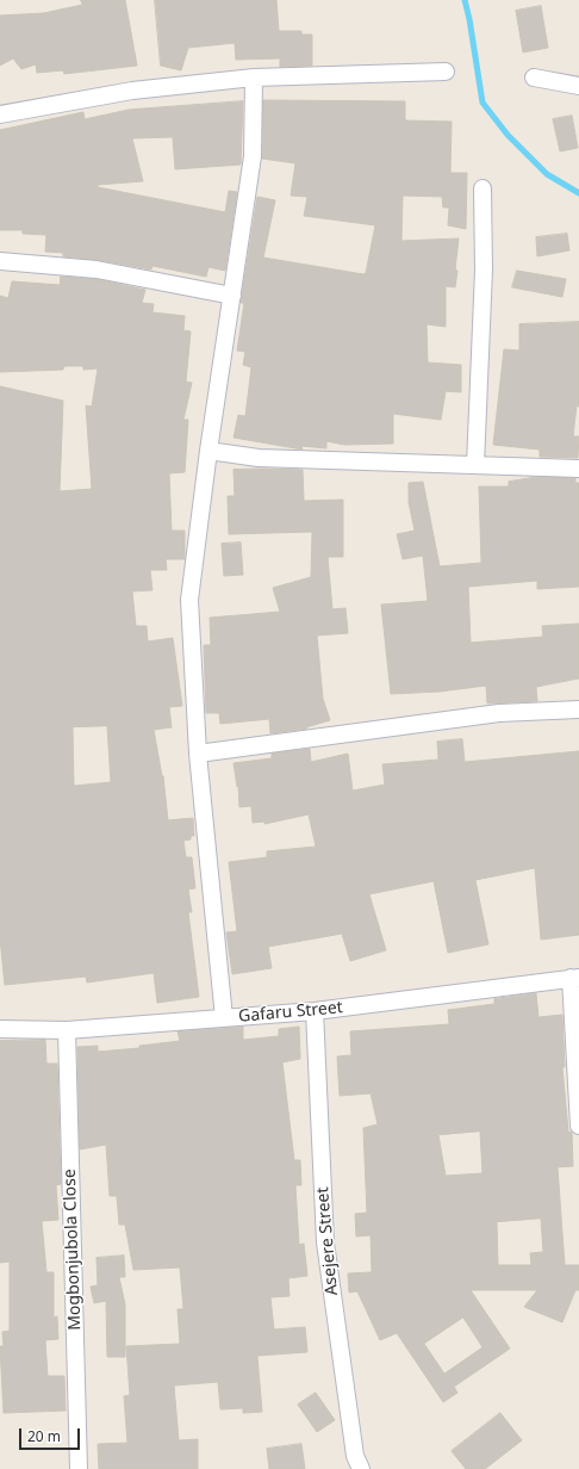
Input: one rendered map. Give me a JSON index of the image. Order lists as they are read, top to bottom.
{
  "streets": {
    "street": ["Gafaru Street", "Asejere Street", "Mogbonjubola Close"]
  },
  "crossings": [
    ["Gafaru Street", "Asejere Street"],
    ["Gafaru Street", "Mogbonjubola Close"]
  ],
  "scale_bar": "20 m"
}
